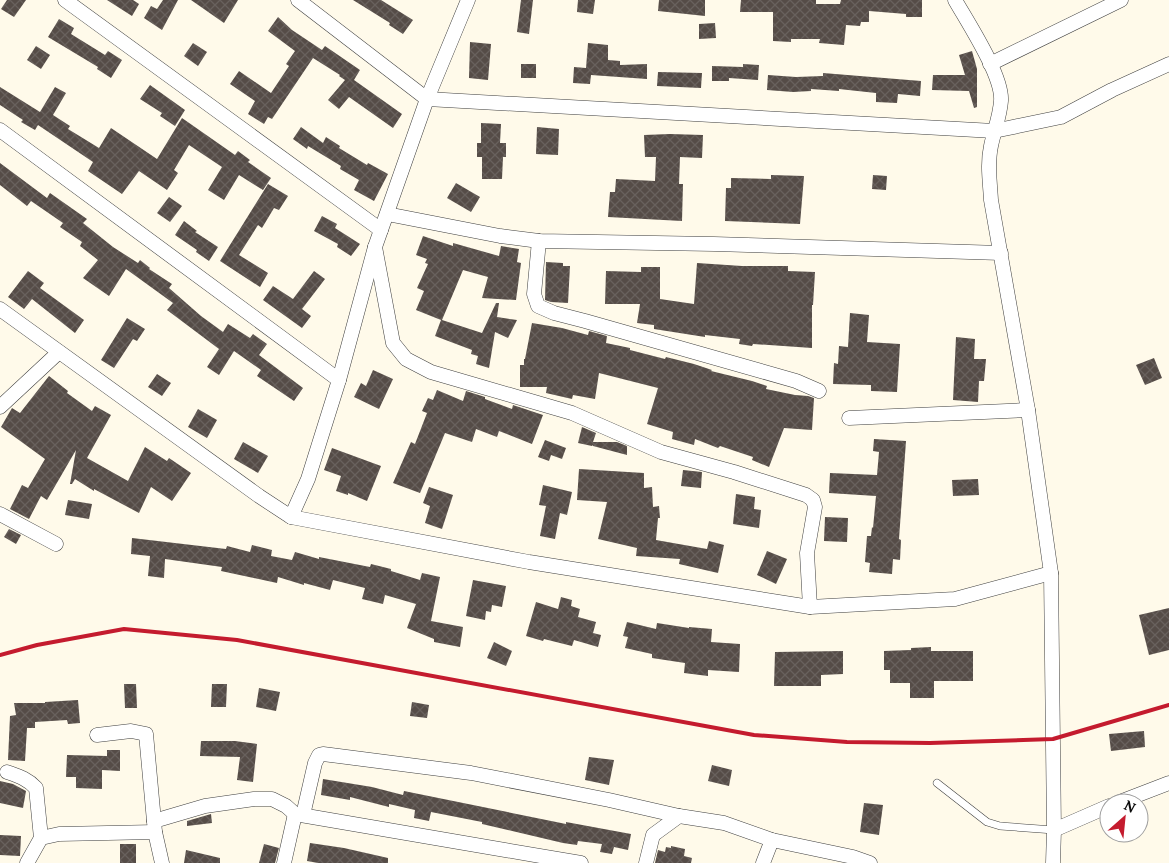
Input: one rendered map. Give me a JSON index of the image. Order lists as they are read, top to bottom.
{
  "north": "top right"
}
